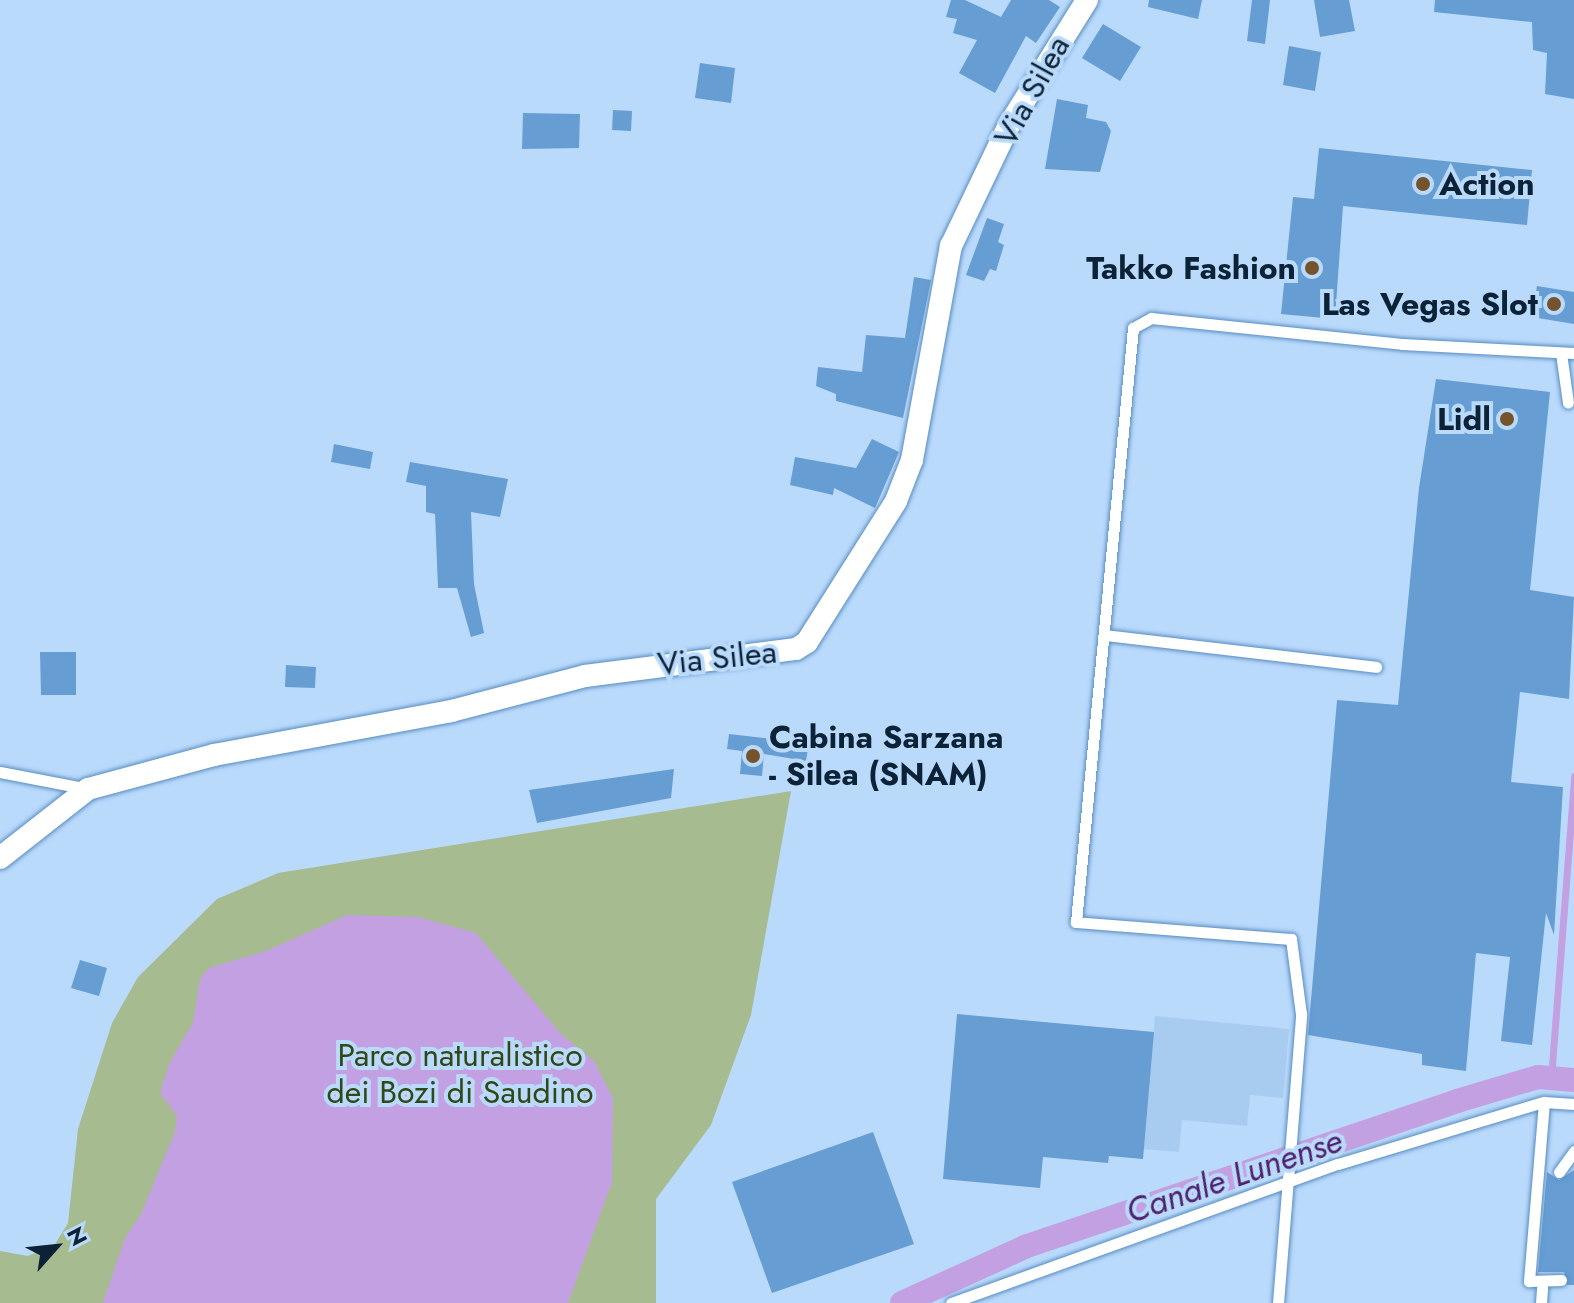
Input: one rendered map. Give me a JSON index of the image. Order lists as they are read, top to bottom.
{
  "streets": {
    "street": ["Via Silea"]
  },
  "water": ["Canale Lunense"],
  "parks": ["Parco naturalistico dei Bozi di Saudino"],
  "places": [
    "Action",
    "Takko Fashion",
    "Las Vegas Slot",
    "Lidl",
    "Cabina Sarzana - Silea (SNAM)"
  ],
  "north": "top right"
}
